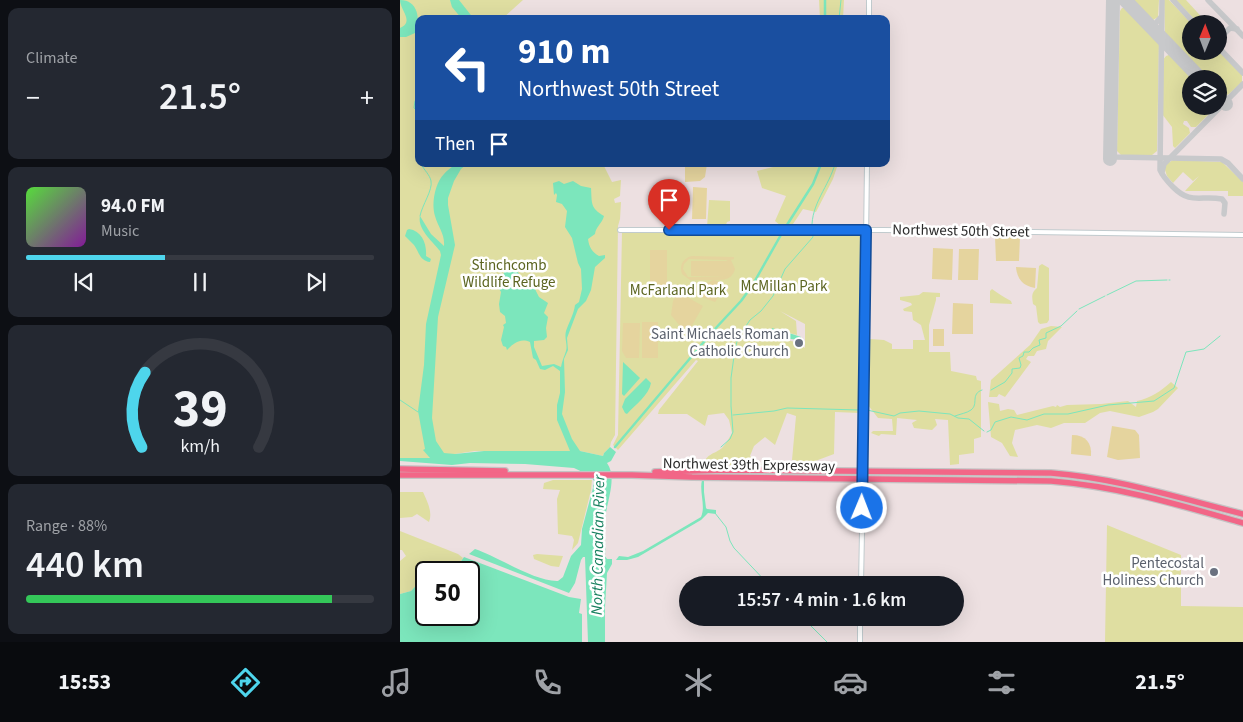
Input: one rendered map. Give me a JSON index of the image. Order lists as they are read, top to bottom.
{
  "streets": {
    "highway": ["Northwest 39th Expressway"],
    "street": ["Northwest 50th Street"]
  },
  "water": ["North Canadian River"],
  "parks": ["Stinchcomb Wildlife Refuge", "McMillan Park", "McFarland Park"],
  "places": ["Saint Michaels Roman Catholic Church", "Pentecostal Holiness Church"],
  "north": "top",
  "page": {
    "tile": [
      "Climate",
      ["Range · 88%", "440 km"]
    ],
    "turn": ["910 m", "Northwest 50th Street"],
    "heat": ["−", "21.5°", "+"],
    "then": "Then",
    "song": ["94.0 FM", "Music"],
    "limit": "50",
    "trip": "15:57 · 4 min · 1.6 km",
    "tabs": ["15:53", "21.5°"],
    "gauge": ["39", "km/h"]
  }
}
